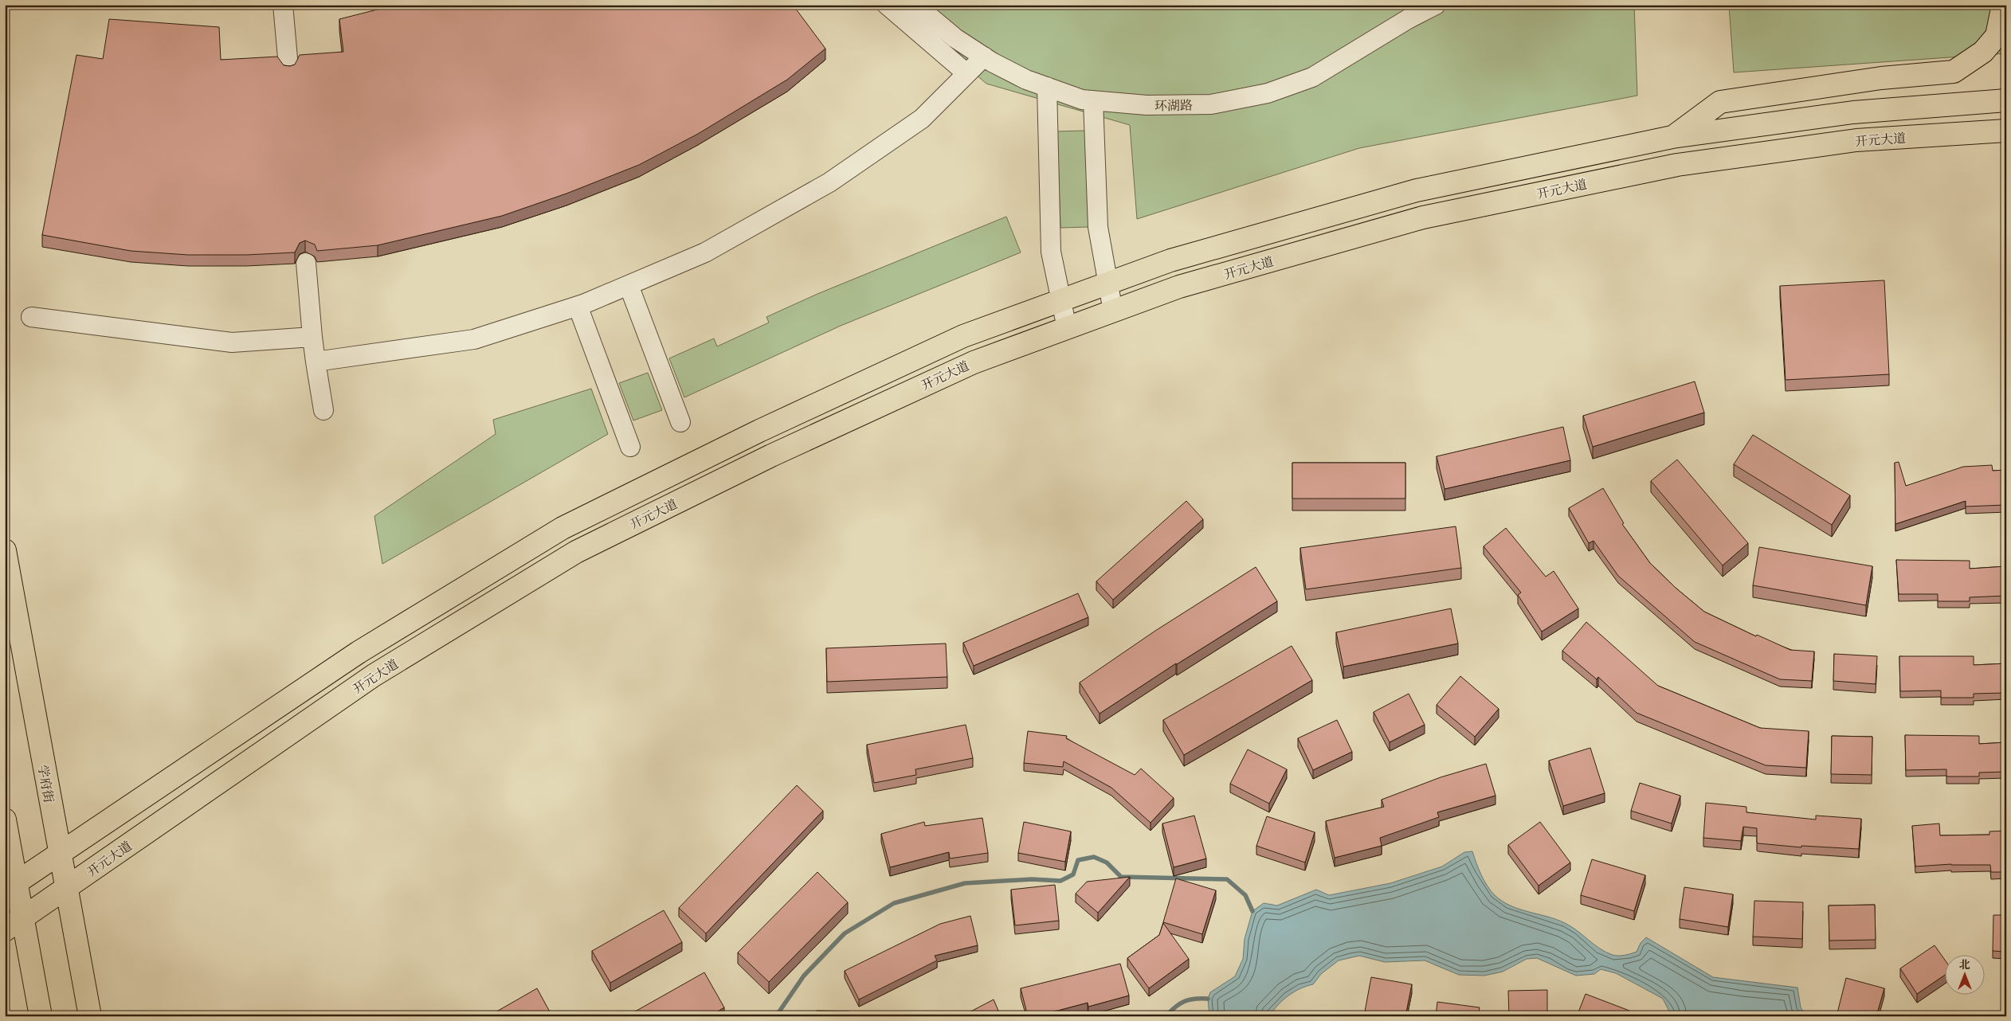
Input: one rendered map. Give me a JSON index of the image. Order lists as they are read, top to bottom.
{
  "streets": {
    "main road": ["开元大道", "学府街"],
    "street": ["环湖路"]
  },
  "crossings": [
    ["开元大道", "学府街"]
  ],
  "north": "top"
}
